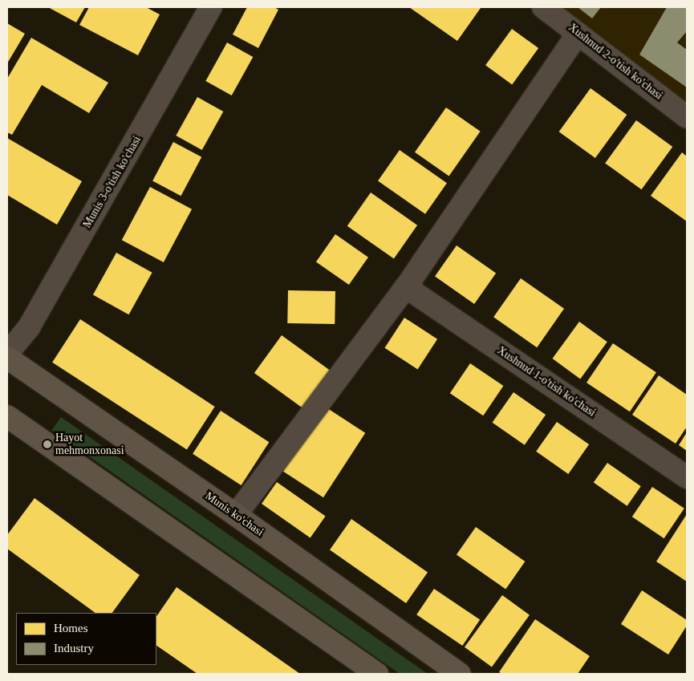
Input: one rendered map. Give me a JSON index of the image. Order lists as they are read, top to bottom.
{
  "streets": {
    "street": [
      "Xushnud 2-o'tish ko'chasi",
      "Munis 3-o'tish ko'chasi",
      "Xushnud 1-o'tish ko'chasi",
      "Munis ko'chasi"
    ]
  },
  "places": ["Hayot mehmonxonasi"],
  "legend": ["Homes", "Industry"]
}
